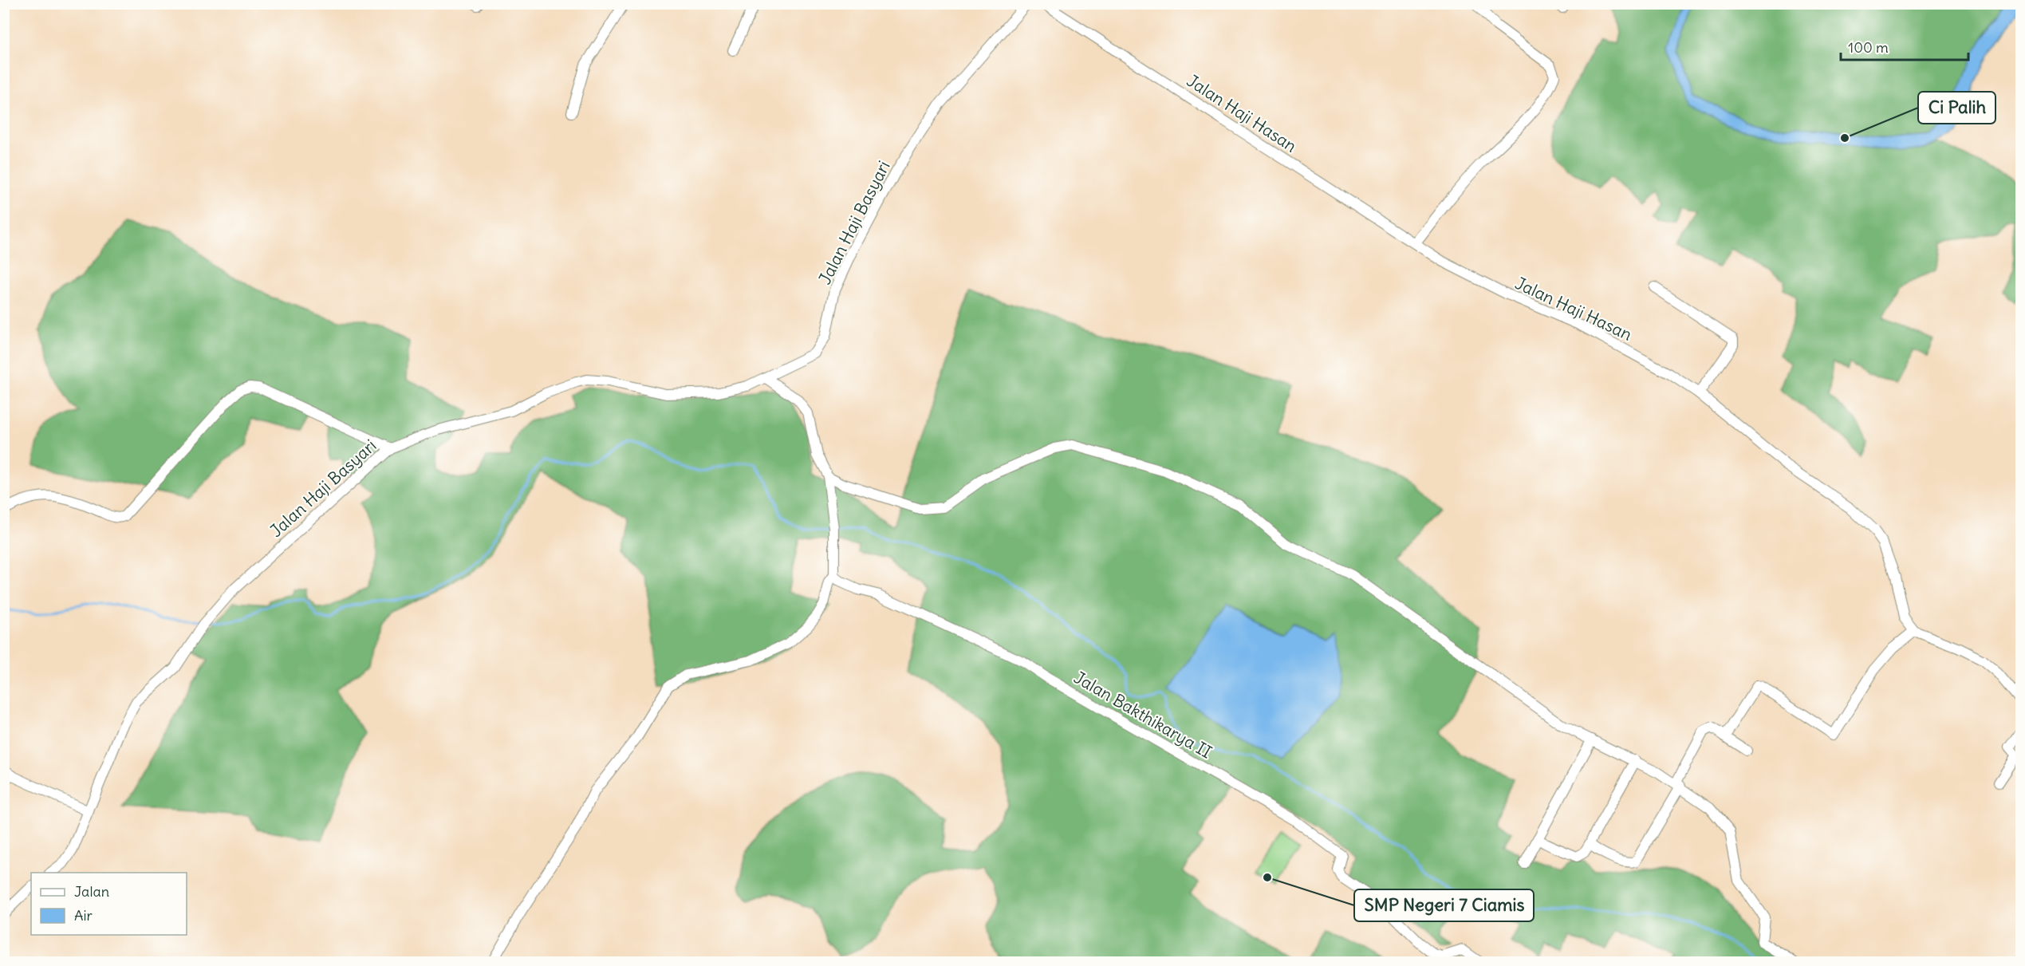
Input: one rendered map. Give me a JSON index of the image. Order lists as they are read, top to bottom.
{
  "streets": {
    "street": ["Jalan Haji Hasan", "Jalan Haji Basyari", "Jalan Bakthikarya II"]
  },
  "places": ["Ci Palih", "SMP Negeri 7 Ciamis"],
  "legend": ["Jalan", "Air"],
  "scale_bar": "100 m"
}
